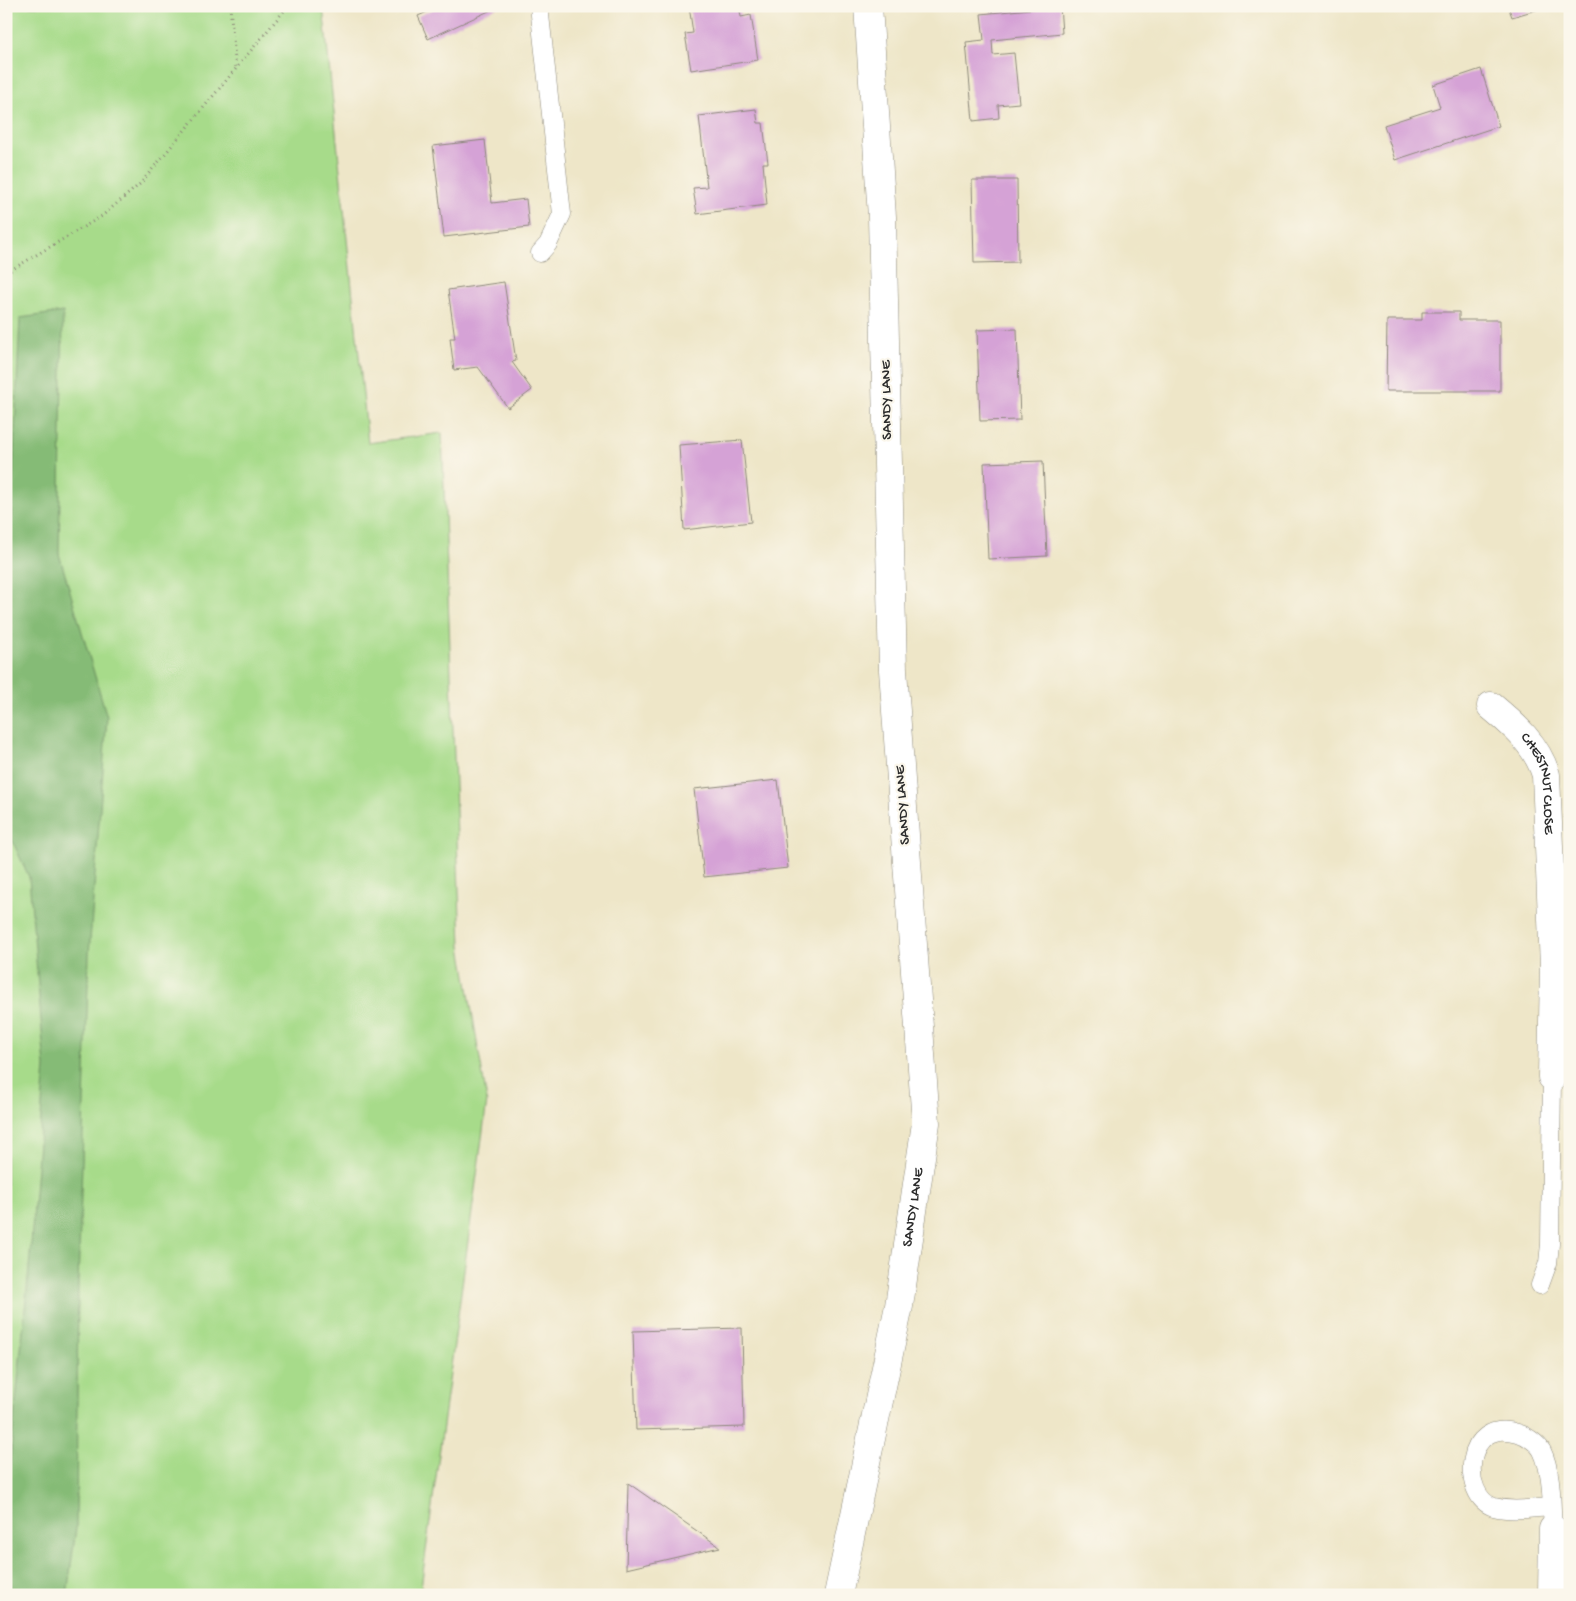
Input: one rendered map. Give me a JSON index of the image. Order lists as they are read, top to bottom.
{
  "streets": {
    "street": ["SANDY LANE", "CHESTNUT CLOSE"]
  }
}
